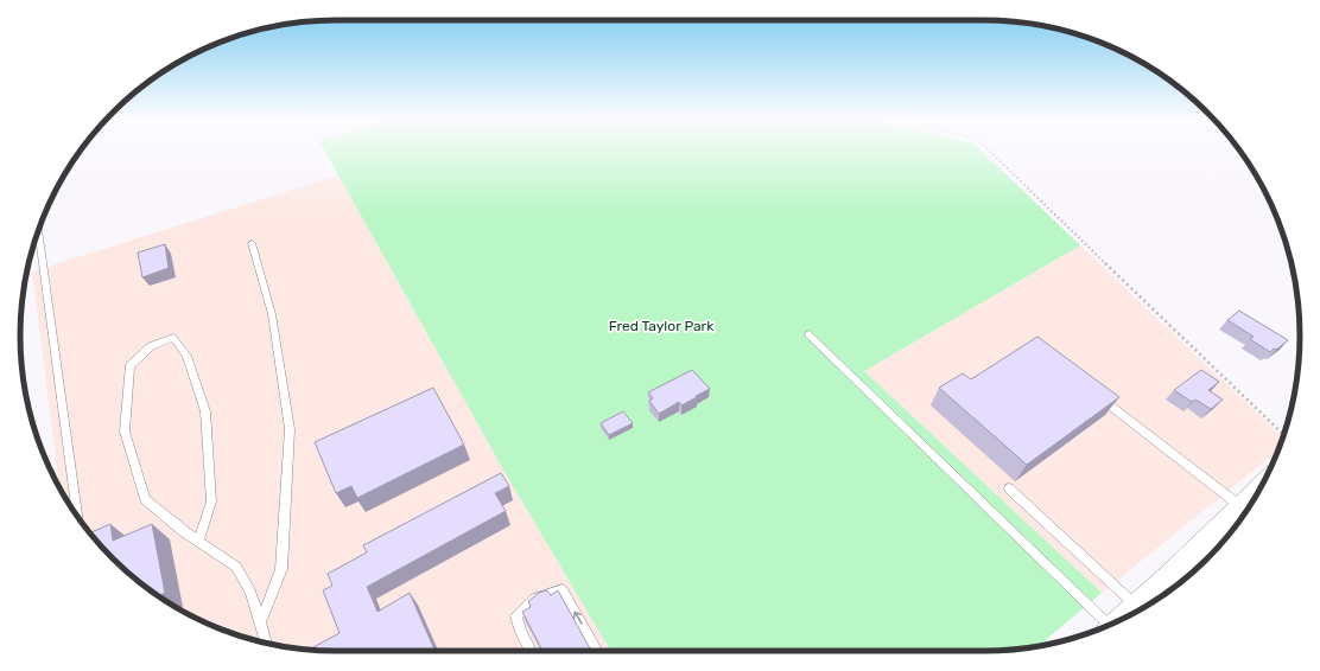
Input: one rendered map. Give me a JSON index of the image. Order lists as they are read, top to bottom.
{
  "parks": ["Fred Taylor Park"]
}
